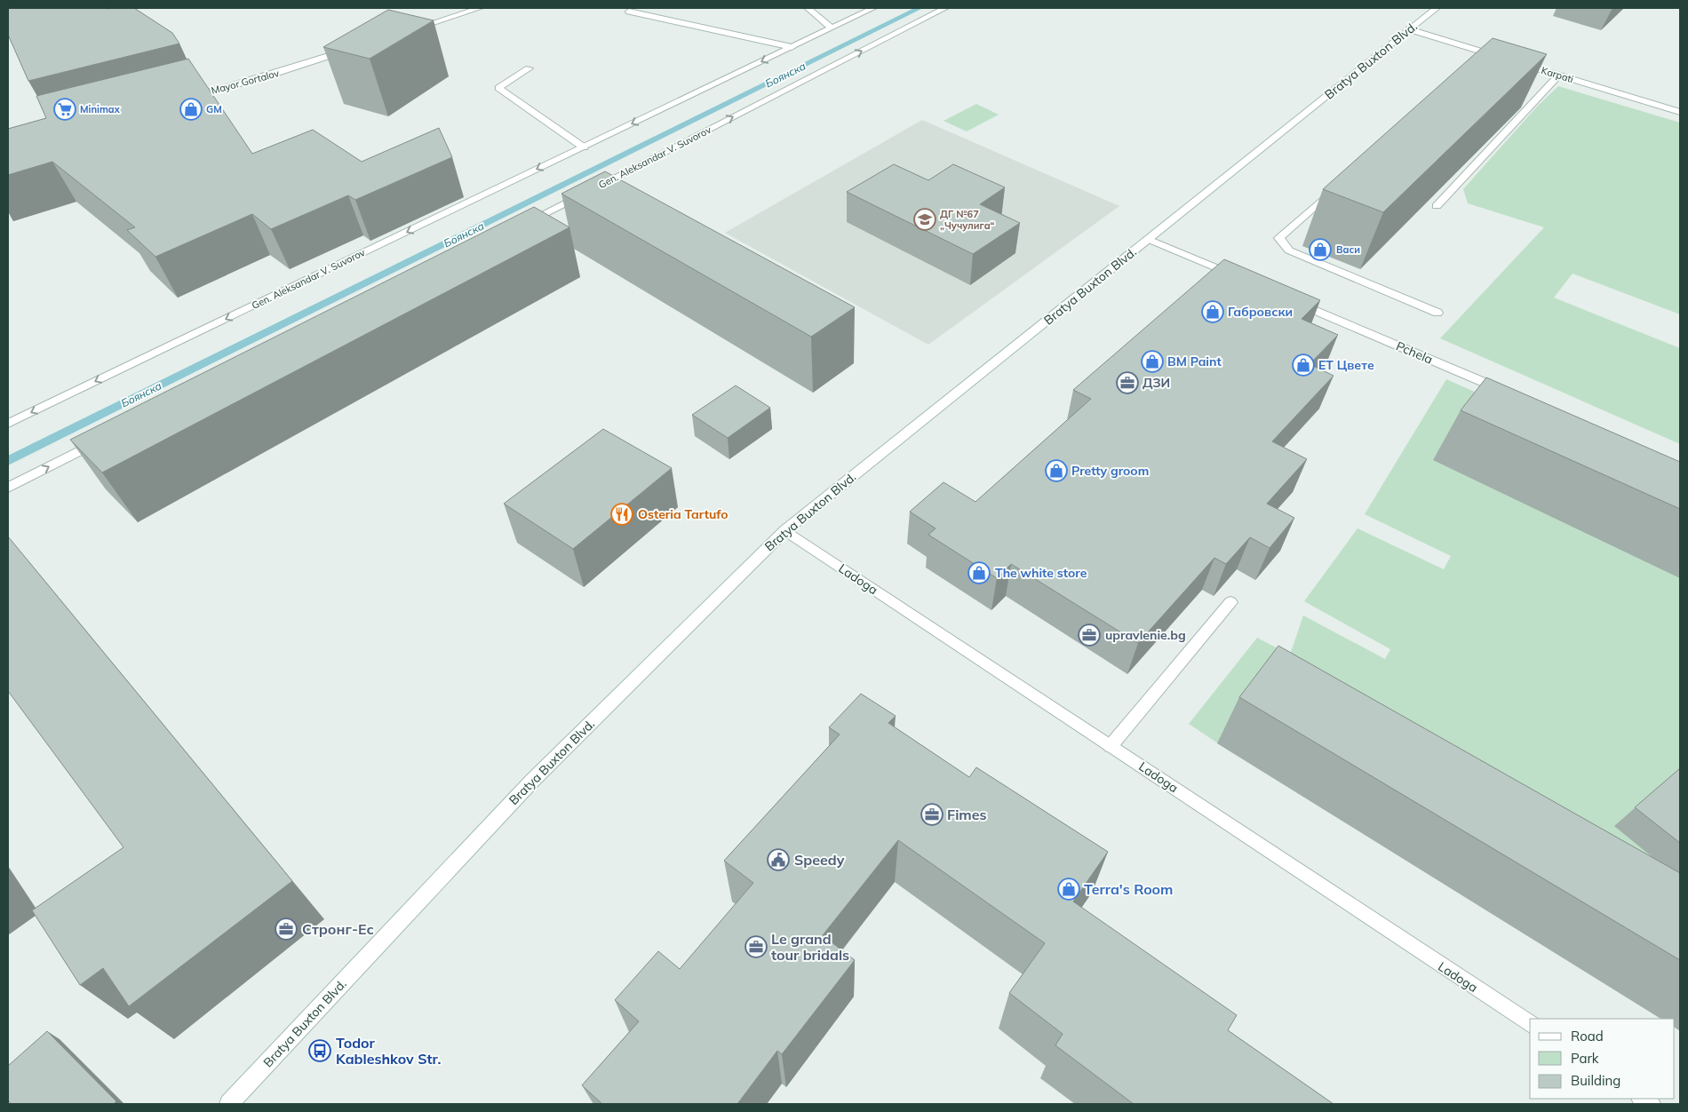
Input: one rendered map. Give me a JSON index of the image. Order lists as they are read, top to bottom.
{
  "streets": {
    "street": [
      "Bratya Buxton Blvd.",
      "Karpati",
      "Mayor Gortalov",
      "Gen. Aleksandar V. Suvorov",
      "Pchela",
      "Ladoga"
    ]
  },
  "crossings": [
    ["Bratya Buxton Blvd.", "Karpati"],
    ["Bratya Buxton Blvd.", "Ladoga"]
  ],
  "water": ["Боянска"],
  "places": {
    "supermarket": ["Minimax"],
    "shop": [
      "GM",
      "Васи",
      "Габровски",
      "BM Paint",
      "ЕТ Цвете",
      "Pretty groom",
      "The white store",
      "Terra's Room"
    ],
    "school or university": ["ДГ №67 „Чучулига“"],
    "office": [
      "ДЗИ",
      "upravlenie.bg",
      "Fimes",
      "Стронг-Ес",
      "Le grand tour bridals"
    ],
    "restaurant": ["Osteria Tartufo"],
    "public building": ["Speedy"],
    "bus stop": ["Todor Kableshkov Str."]
  },
  "legend": ["Road", "Park", "Building"]
}
